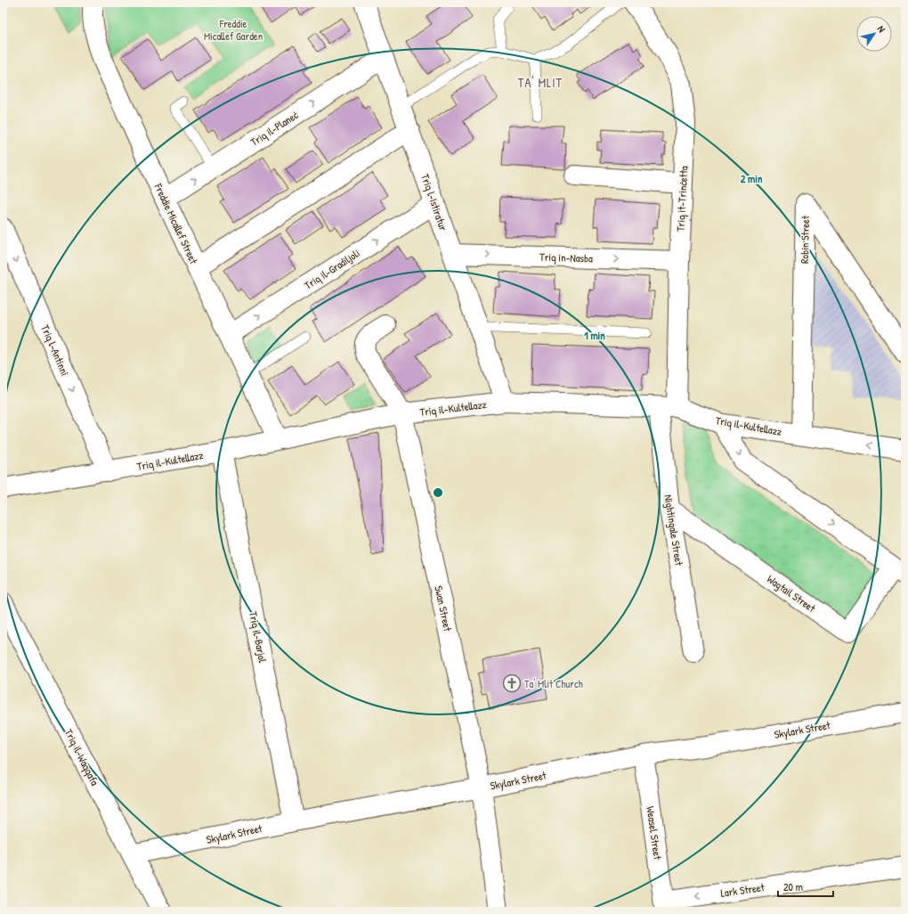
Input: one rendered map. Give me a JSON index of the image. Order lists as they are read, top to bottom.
{
  "streets": {
    "street": [
      "Triq il-Planeċ",
      "Triq it-Trinċetta",
      "Triq l-Istiratur",
      "Freddie Micallef Street",
      "Robin Street",
      "Triq in-Nasba",
      "Triq il-Gradiljoli",
      "Triq l-Antinni",
      "Triq il-Kultellazz",
      "Nightingale Street",
      "Wagtail Street",
      "Swan Street",
      "Triq il-Barjol",
      "Skylark Street",
      "Triq il-Waqqafa",
      "Weasel Street",
      "Lark Street"
    ]
  },
  "crossings": [
    ["Triq il-Planeċ", "Triq l-Istiratur"],
    ["Triq il-Planeċ", "Freddie Micallef Street"],
    ["Triq it-Trinċetta", "Triq in-Nasba"],
    ["Triq it-Trinċetta", "Triq il-Kultellazz"],
    ["Triq it-Trinċetta", "Nightingale Street"],
    ["Triq l-Istiratur", "Triq in-Nasba"],
    ["Triq l-Istiratur", "Triq il-Gradiljoli"],
    ["Triq l-Istiratur", "Triq il-Kultellazz"],
    ["Freddie Micallef Street", "Triq il-Gradiljoli"],
    ["Freddie Micallef Street", "Triq il-Kultellazz"],
    ["Robin Street", "Triq il-Kultellazz"],
    ["Triq l-Antinni", "Triq il-Kultellazz"],
    ["Triq il-Kultellazz", "Nightingale Street"],
    ["Triq il-Kultellazz", "Wagtail Street"],
    ["Triq il-Kultellazz", "Swan Street"],
    ["Triq il-Kultellazz", "Triq il-Barjol"],
    ["Nightingale Street", "Wagtail Street"],
    ["Swan Street", "Skylark Street"],
    ["Triq il-Barjol", "Skylark Street"],
    ["Skylark Street", "Triq il-Waqqafa"],
    ["Skylark Street", "Weasel Street"],
    ["Weasel Street", "Lark Street"]
  ],
  "one_way": ["Triq l-Antinni", "Wagtail Street", "Lark Street"],
  "districts": ["TA' MLIT"],
  "parks": ["Freddie Micallef Garden"],
  "places": {
    "church": ["Ta' Mlit Church"]
  },
  "scale_bar": "20 m",
  "north": "top right",
  "rings": ["2 min", "1 min"]
}
